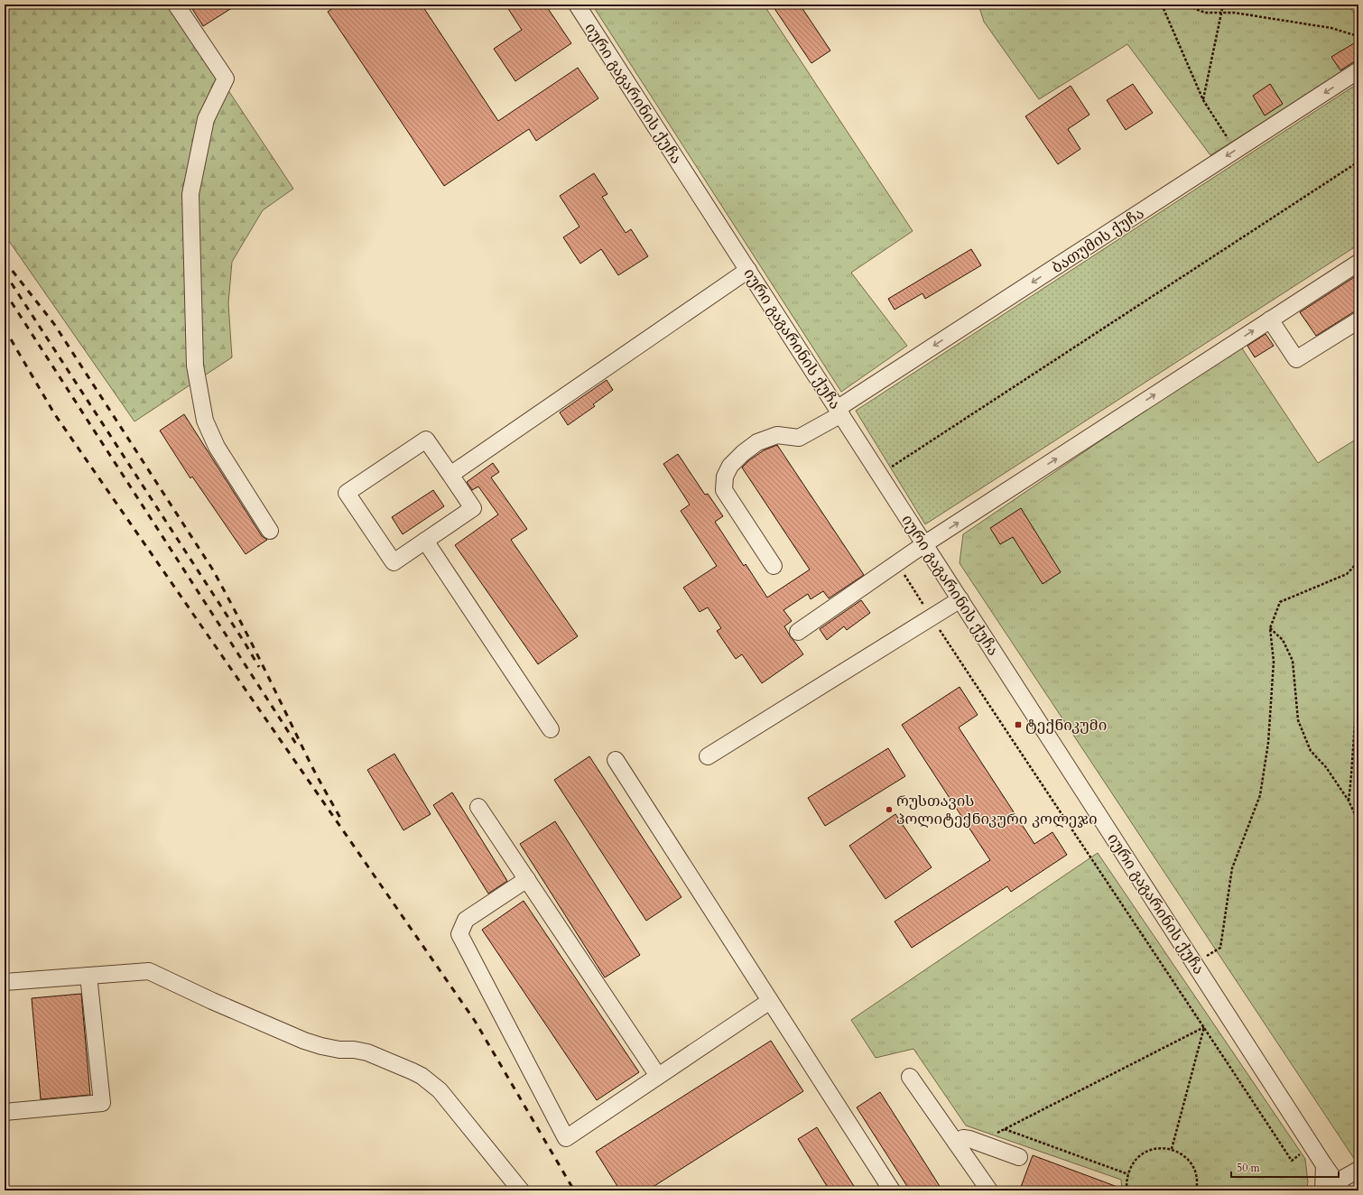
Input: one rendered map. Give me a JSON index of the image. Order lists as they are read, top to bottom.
{
  "streets": {
    "street": ["იური გაგარინის ქუჩა", "ბათუმის ქუჩა"]
  },
  "crossings": [
    ["იური გაგარინის ქუჩა", "ბათუმის ქუჩა"]
  ],
  "one_way": ["ბათუმის ქუჩა"],
  "places": {
    "transit": ["ტექნიკუმი"],
    "other": ["რუსთავის პოლიტექნიკური კოლეჯი"]
  },
  "scale_bar": "50 m"
}
